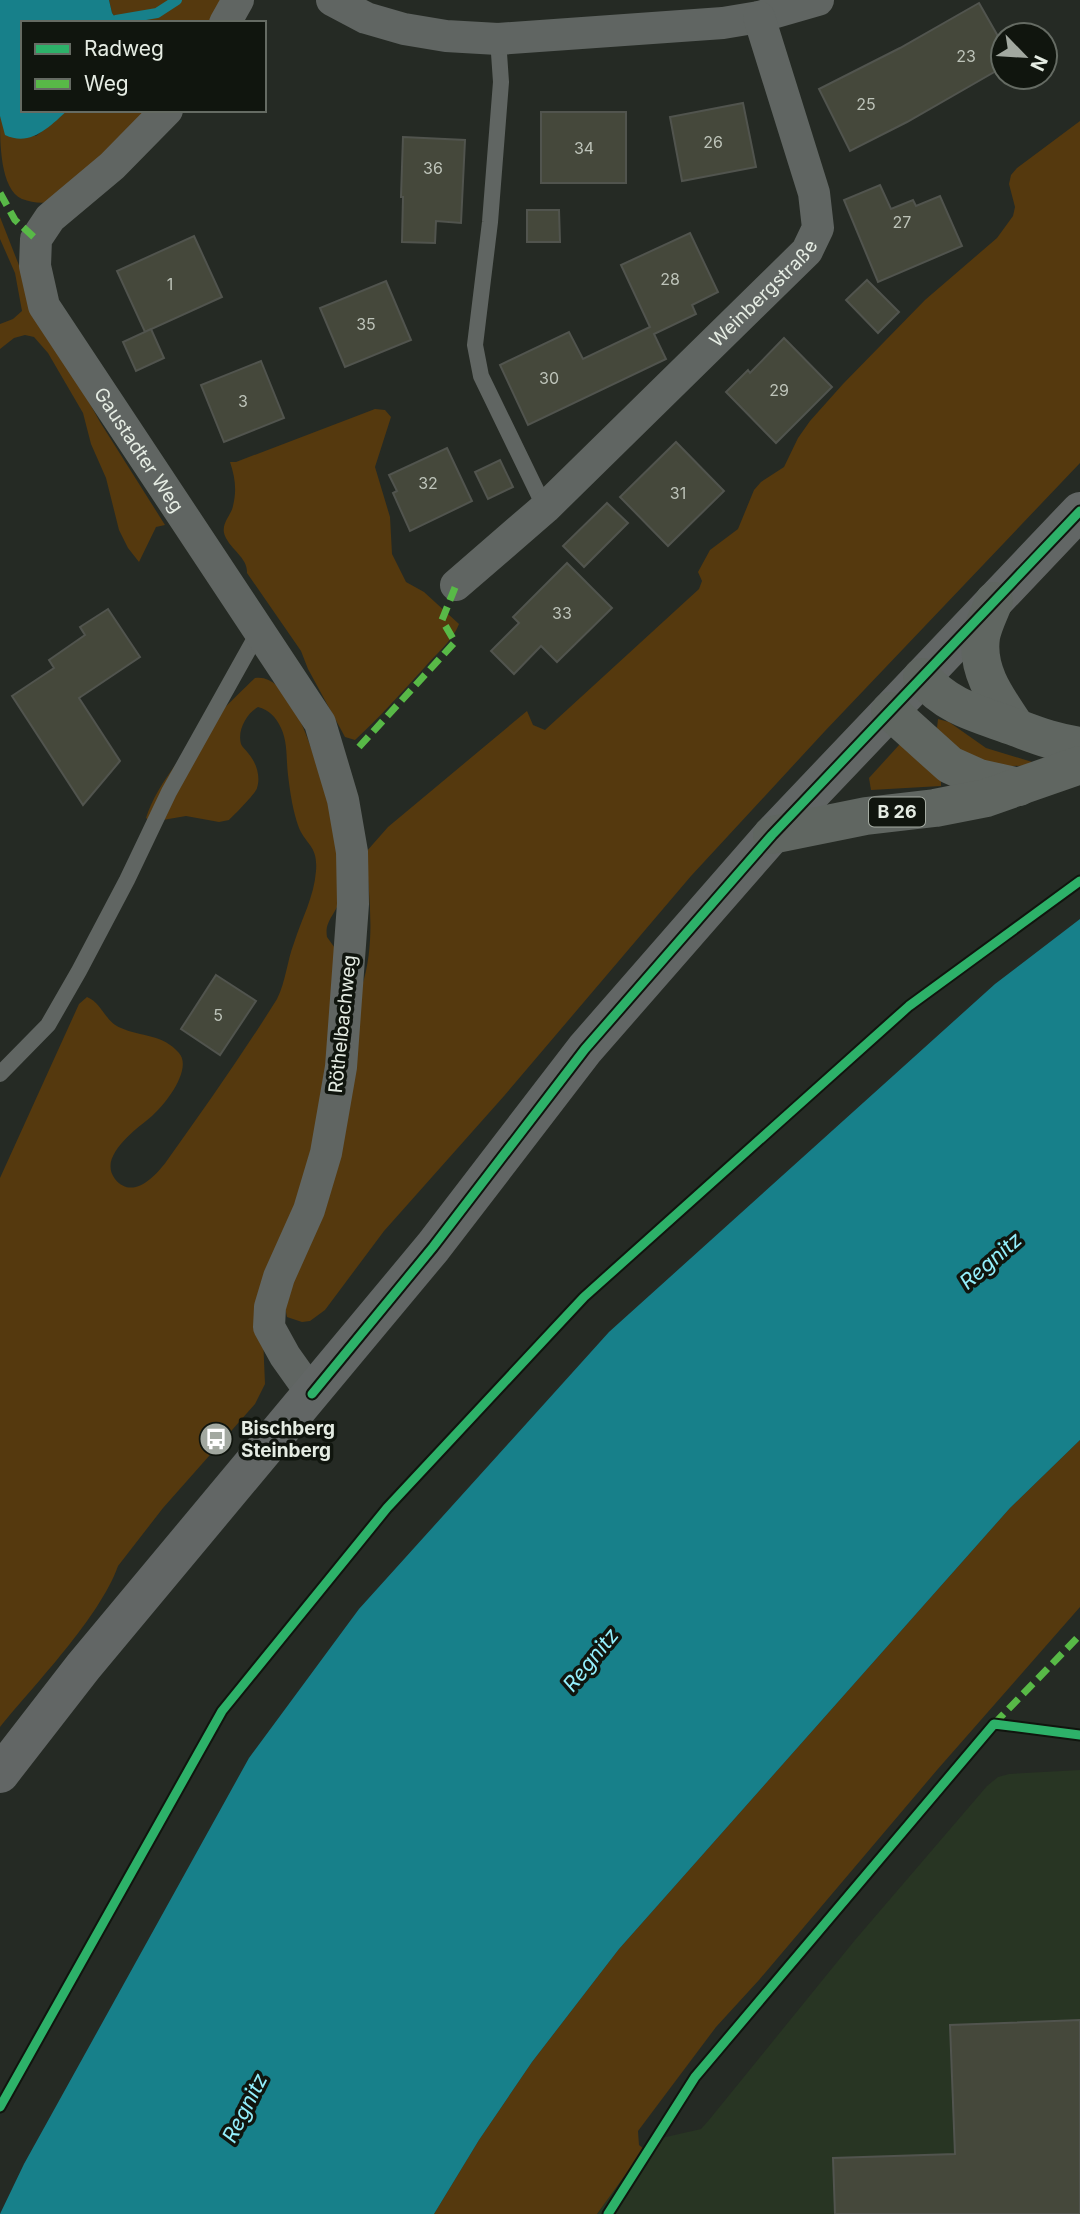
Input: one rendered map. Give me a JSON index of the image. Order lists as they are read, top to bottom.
{
  "streets": {
    "main road": ["B 26"],
    "street": ["Weinbergstraße", "Gaustadter Weg", "Röthelbachweg"]
  },
  "crossings": [
    ["Gaustadter Weg", "Röthelbachweg"]
  ],
  "water": ["Regnitz"],
  "places": {
    "bus stop": ["Bischberg Steinberg"]
  },
  "house_numbers": [
    "23",
    "25",
    "26",
    "34",
    "36",
    "27",
    "28",
    "1",
    "35",
    "30",
    "29",
    "3",
    "32",
    "31",
    "33",
    "5"
  ],
  "legend": ["Radweg", "Weg"],
  "north": "bottom right"
}
